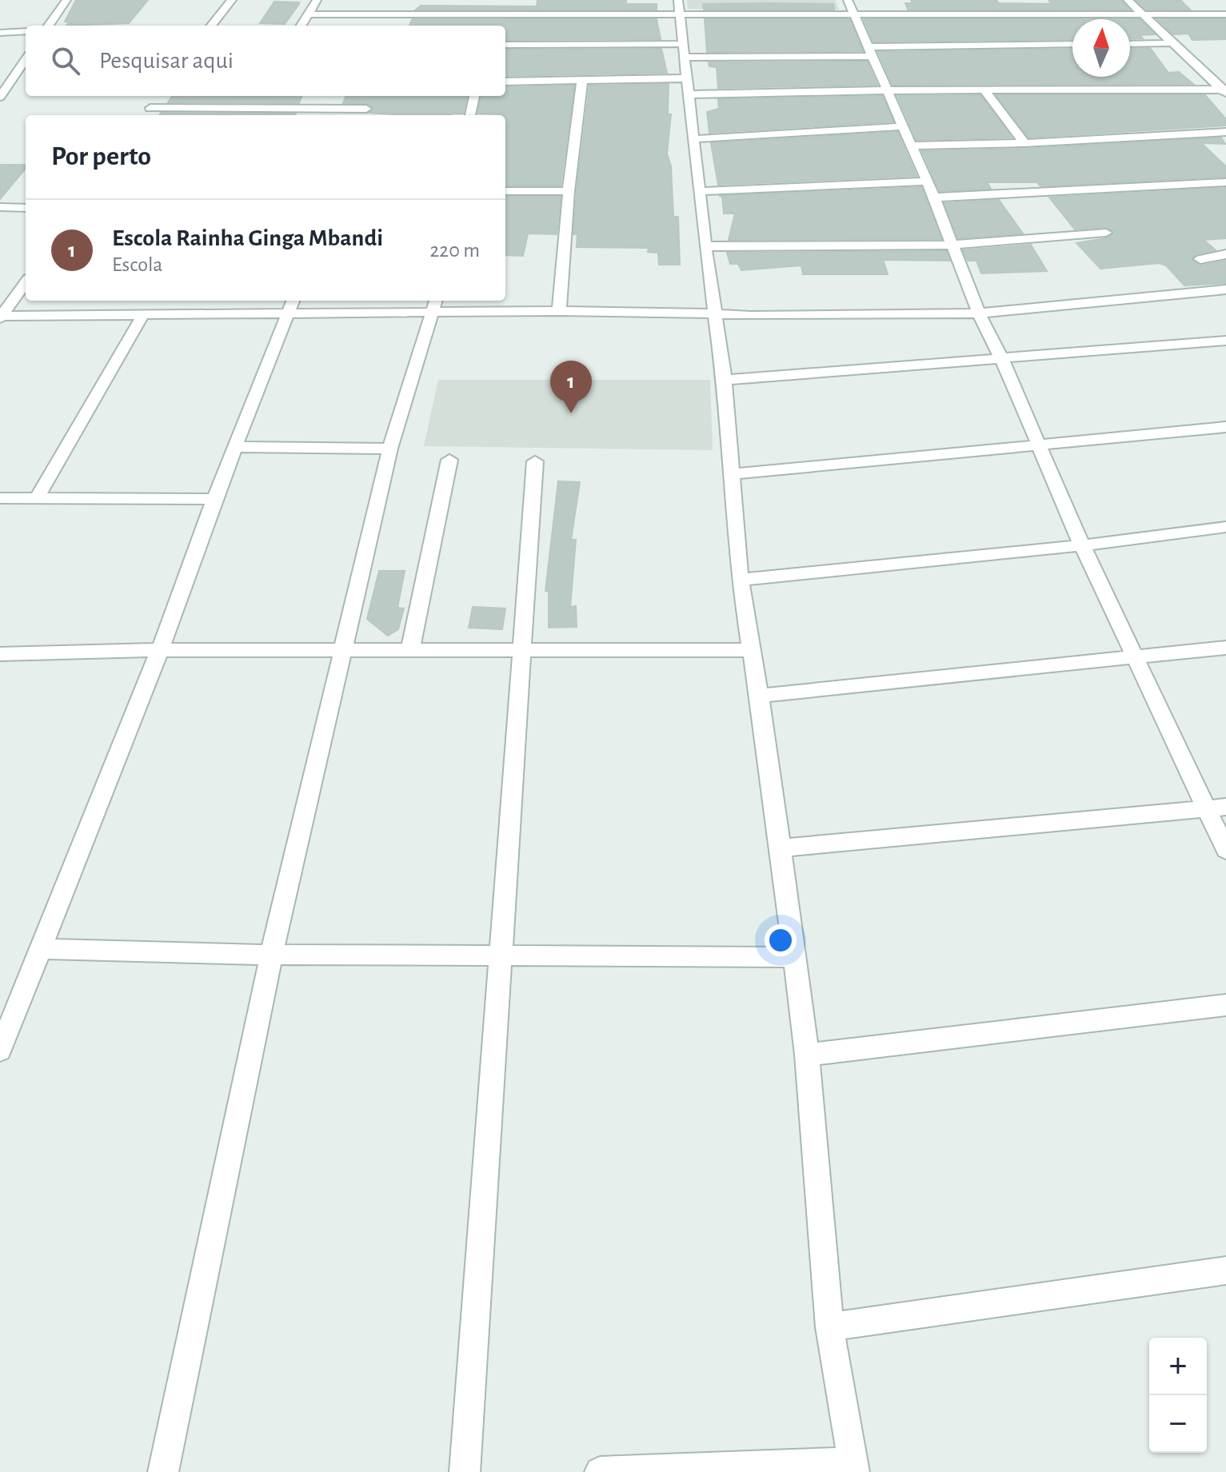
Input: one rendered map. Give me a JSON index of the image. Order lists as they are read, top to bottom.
{
  "north": "top",
  "page": {
    "search": "Pesquisar aqui",
    "heading": "Por perto",
    "list": [
      {
        "mark": "1",
        "name": "Escola Rainha Ginga Mbandi",
        "note": "Escola",
        "value": "220 m"
      }
    ],
    "pins": "1",
    "map_buttons": ["+", "−"]
  }
}
